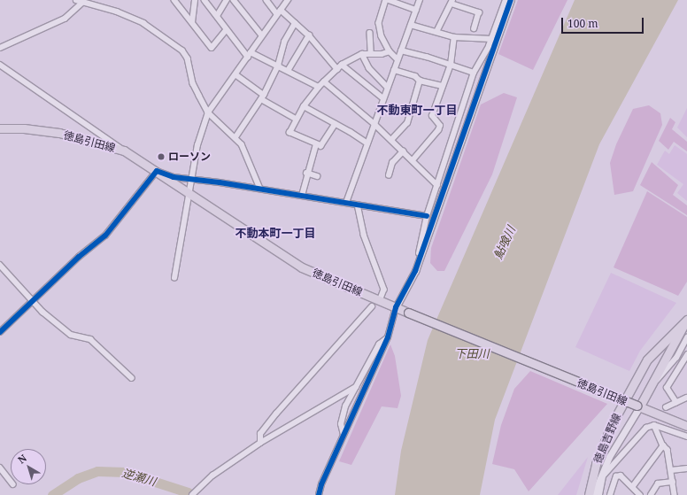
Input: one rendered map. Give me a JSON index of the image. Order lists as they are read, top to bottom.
{
  "streets": {
    "main road": ["徳島引田線", "徳島吉野線"]
  },
  "crossings": [
    ["徳島引田線", "徳島吉野線"]
  ],
  "districts": ["不動東町一丁目", "不動本町一丁目"],
  "water": ["鮎喰川", "下田川", "逆瀬川"],
  "places": ["ローソン"],
  "scale_bar": "100 m",
  "north": "top left"
}
